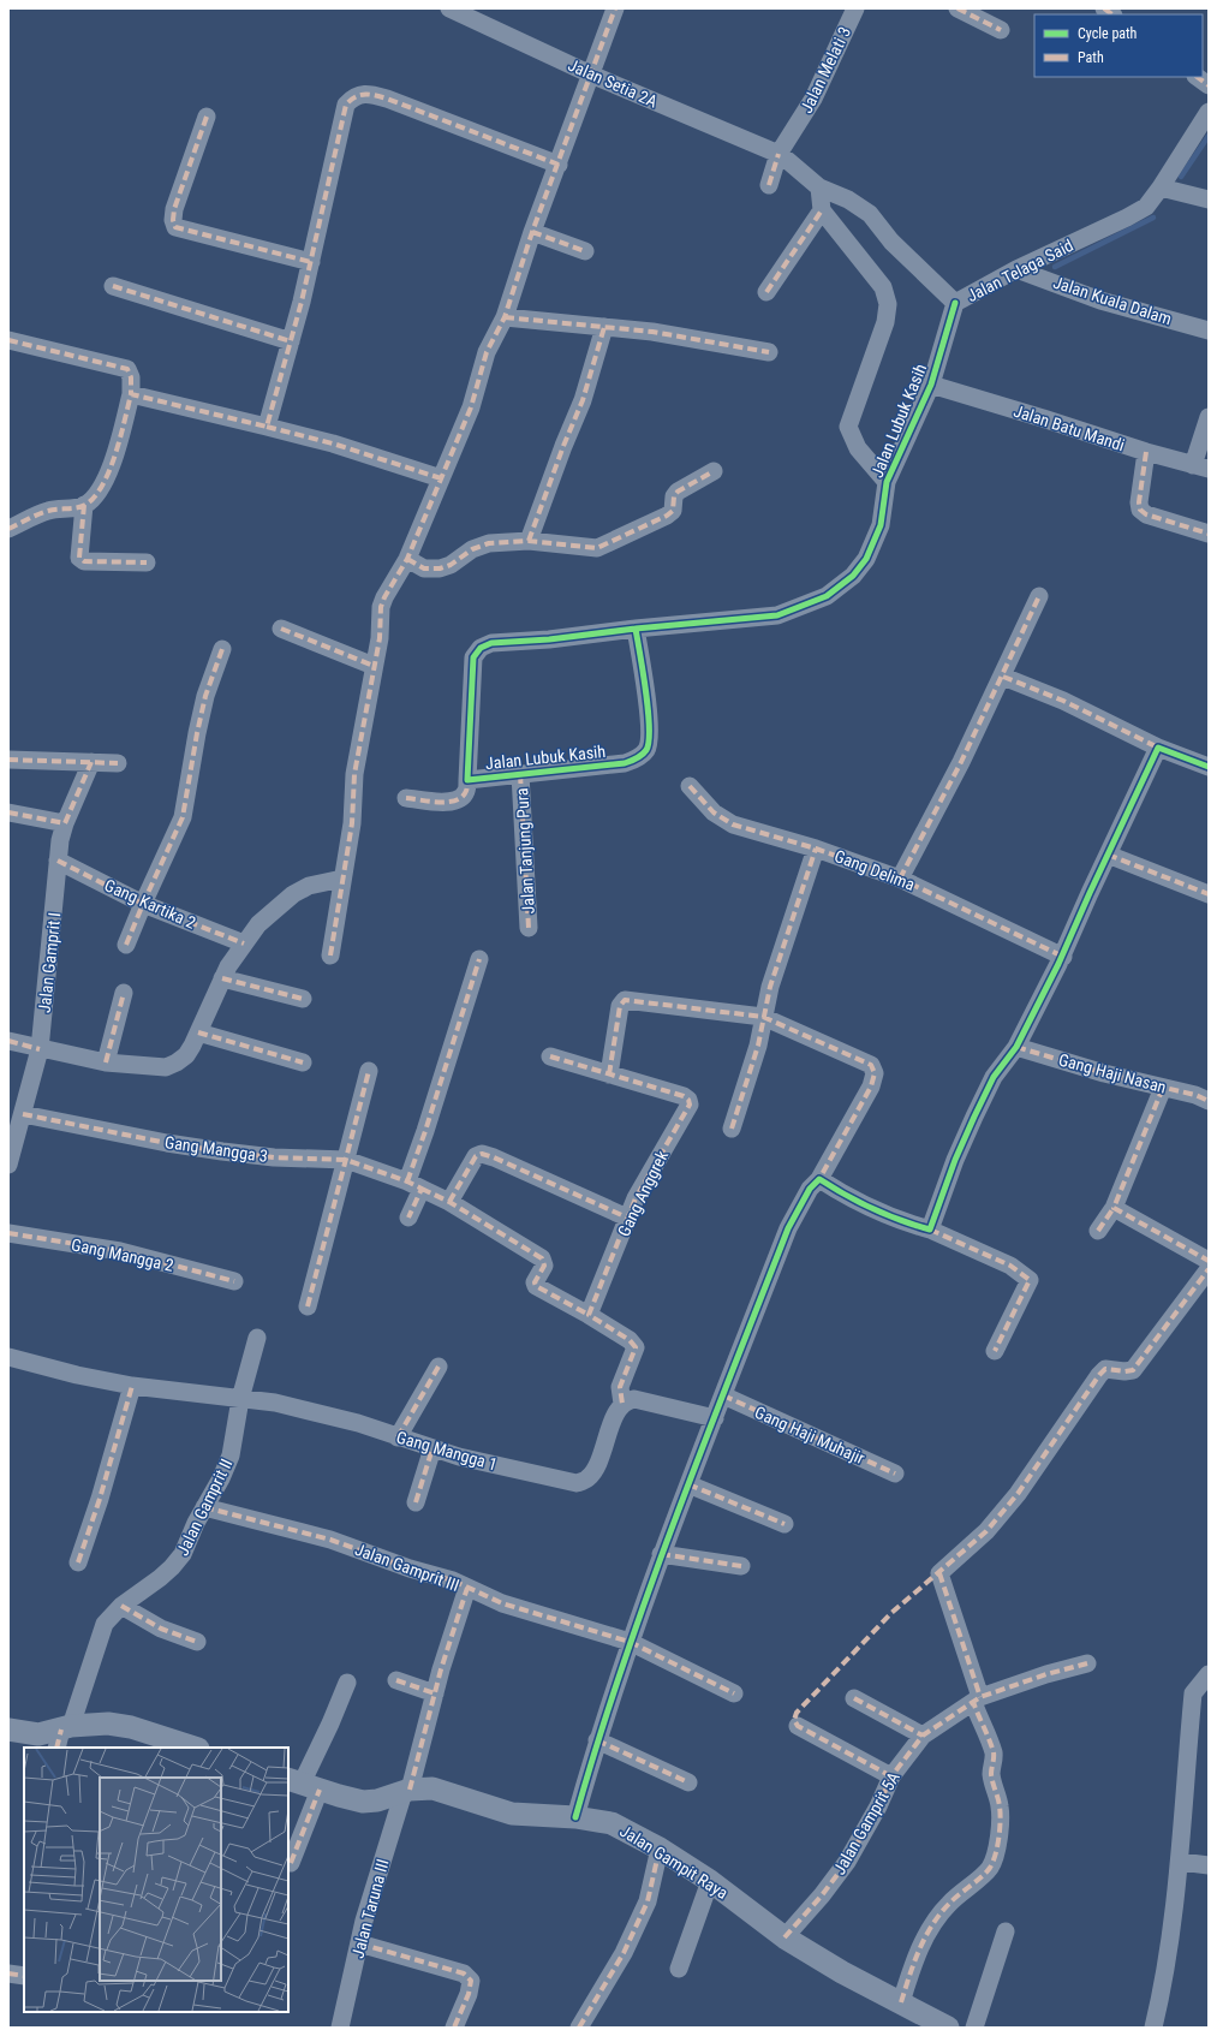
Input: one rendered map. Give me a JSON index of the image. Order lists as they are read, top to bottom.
{
  "streets": {
    "street": [
      "Jalan Melati 3",
      "Jalan Setia 2A",
      "Jalan Telaga Said",
      "Jalan Kuala Dalam",
      "Jalan Lubuk Kasih",
      "Jalan Batu Mandi",
      "Jalan Tanjung Pura",
      "Gang Delima",
      "Gang Kartika 2",
      "Jalan Gamprit I",
      "Gang Haji Nasan",
      "Gang Mangga 3",
      "Gang Anggrek",
      "Gang Mangga 2",
      "Gang Haji Muhajir",
      "Gang Mangga 1",
      "Jalan Gamprit II",
      "Jalan Gamprit III",
      "Jalan Gamprit 5A",
      "Jalan Gampit Raya",
      "Jalan Taruna III"
    ]
  },
  "crossings": [
    ["Jalan Melati 3", "Jalan Setia 2A"],
    ["Jalan Setia 2A", "Jalan Telaga Said"],
    ["Jalan Telaga Said", "Jalan Kuala Dalam"],
    ["Jalan Telaga Said", "Jalan Lubuk Kasih"],
    ["Jalan Lubuk Kasih", "Jalan Batu Mandi"],
    ["Jalan Lubuk Kasih", "Jalan Tanjung Pura"],
    ["Gang Kartika 2", "Jalan Gamprit I"],
    ["Jalan Gamprit I", "Gang Mangga 3"],
    ["Gang Mangga 3", "Gang Anggrek"],
    ["Gang Mangga 1", "Jalan Gamprit II"],
    ["Jalan Gamprit II", "Jalan Gamprit III"],
    ["Jalan Gamprit III", "Jalan Gampit Raya"],
    ["Jalan Gamprit III", "Jalan Taruna III"],
    ["Jalan Gamprit 5A", "Jalan Gampit Raya"],
    ["Jalan Gampit Raya", "Jalan Taruna III"]
  ],
  "legend": ["Cycle path", "Path"]
}
